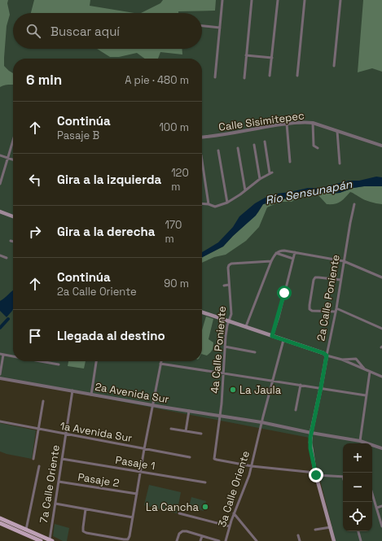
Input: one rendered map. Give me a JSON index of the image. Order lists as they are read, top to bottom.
{
  "streets": {
    "main road": ["2a Calle Poniente"],
    "street": [
      "Calle Sisimitepec",
      "4a Calle Poniente",
      "2a Avenida Sur",
      "1a Avenida Sur",
      "Pasaje 1",
      "Pasaje 2",
      "7a Calle Oriente",
      "3a Calle Oriente"
    ]
  },
  "crossings": [
    ["2a Calle Poniente", "2a Avenida Sur"],
    ["4a Calle Poniente", "2a Avenida Sur"],
    ["4a Calle Poniente", "3a Calle Oriente"],
    ["2a Avenida Sur", "7a Calle Oriente"],
    ["2a Avenida Sur", "3a Calle Oriente"],
    ["1a Avenida Sur", "7a Calle Oriente"],
    ["Pasaje 1", "7a Calle Oriente"],
    ["Pasaje 2", "7a Calle Oriente"]
  ],
  "water": ["Río Sensunapán"],
  "places": ["La Jaula", "La Cancha"],
  "page": {
    "search": "Buscar aquí",
    "heading": ["6 min", "A pie · 480 m"],
    "list": [
      ["Continúa", "Pasaje B", "100 m"],
      ["Gira a la izquierda", "120 m"],
      ["Gira a la derecha", "170 m"],
      ["Continúa", "2a Calle Oriente", "90 m"],
      "Llegada al destino"
    ],
    "map_buttons": ["+", "−"]
  }
}
